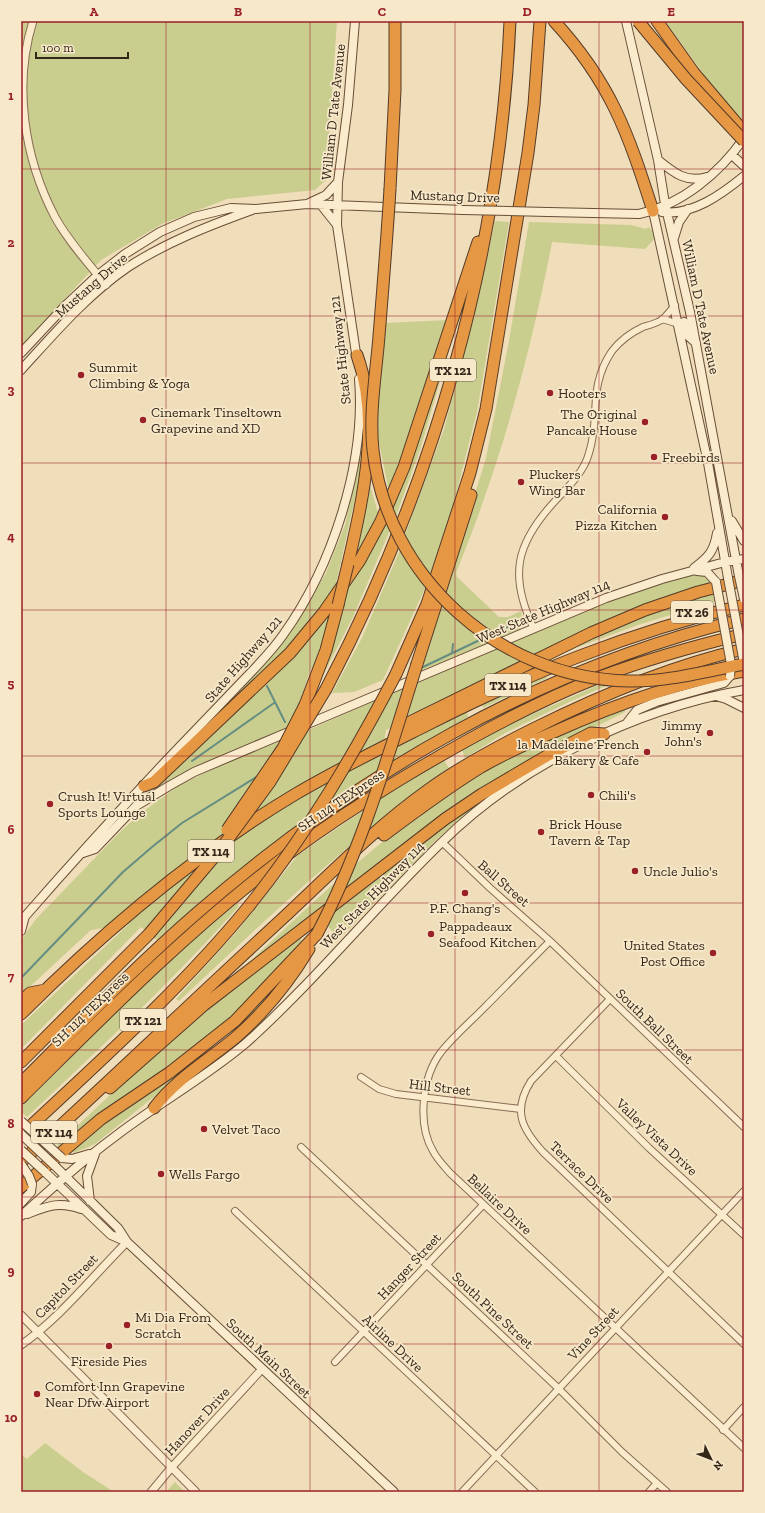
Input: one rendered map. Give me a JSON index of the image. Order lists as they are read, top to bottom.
{
  "streets": {
    "highway": [
      "TX 121",
      "TX 26",
      "TX 114",
      "SH 114 TEXpress"
    ],
    "main road": [
      "William D Tate Avenue",
      "Mustang Drive",
      "State Highway 121",
      "West State Highway 114",
      "South Main Street"
    ],
    "street": [
      "Ball Street",
      "South Ball Street",
      "Hill Street",
      "Valley Vista Drive",
      "Terrace Drive",
      "Bellaire Drive",
      "Hanger Street",
      "Capitol Street",
      "South Pine Street",
      "Vine Street",
      "Airline Drive",
      "Hanover Drive"
    ]
  },
  "crossings": [
    ["William D Tate Avenue", "Mustang Drive"],
    ["William D Tate Avenue", "State Highway 121"],
    ["William D Tate Avenue", "West State Highway 114"],
    ["William D Tate Avenue", "TX 26"],
    ["Mustang Drive", "State Highway 121"],
    ["State Highway 121", "West State Highway 114"],
    ["TX 121", "South Main Street"],
    ["West State Highway 114", "Ball Street"],
    ["West State Highway 114", "South Main Street"],
    ["TX 26", "TX 114"],
    ["Ball Street", "South Ball Street"],
    ["Ball Street", "Bellaire Drive"],
    ["South Ball Street", "Terrace Drive"],
    ["South Ball Street", "Bellaire Drive"],
    ["Hill Street", "Terrace Drive"],
    ["Hill Street", "Bellaire Drive"],
    ["Valley Vista Drive", "Terrace Drive"],
    ["Valley Vista Drive", "Vine Street"],
    ["Terrace Drive", "Vine Street"],
    ["Bellaire Drive", "Hanger Street"],
    ["Bellaire Drive", "Vine Street"],
    ["Hanger Street", "South Pine Street"],
    ["Hanger Street", "Airline Drive"],
    ["Capitol Street", "South Main Street"],
    ["South Pine Street", "Vine Street"],
    ["Vine Street", "Airline Drive"],
    ["South Main Street", "Hanover Drive"]
  ],
  "places": [
    "Summit Climbing & Yoga",
    "Hooters",
    "Cinemark Tinseltown Grapevine and XD",
    "The Original Pancake House",
    "Freebirds",
    "Pluckers Wing Bar",
    "California Pizza Kitchen",
    "Jimmy John's",
    "la Madeleine French Bakery & Cafe",
    "Chili's",
    "Crush It! Virtual Sports Lounge",
    "Brick House Tavern & Tap",
    "Uncle Julio's",
    "P.F. Chang's",
    "Pappadeaux Seafood Kitchen",
    "United States Post Office",
    "Velvet Taco",
    "Wells Fargo",
    "Mi Dia From Scratch",
    "Fireside Pies",
    "Comfort Inn Grapevine Near Dfw Airport"
  ],
  "scale_bar": "100 m",
  "north": "bottom right",
  "grid": {
    "columns": [
      "A",
      "B",
      "C",
      "D",
      "E"
    ],
    "rows": [
      "1",
      "2",
      "3",
      "4",
      "5",
      "6",
      "7",
      "8",
      "9",
      "10"
    ]
  }
}
